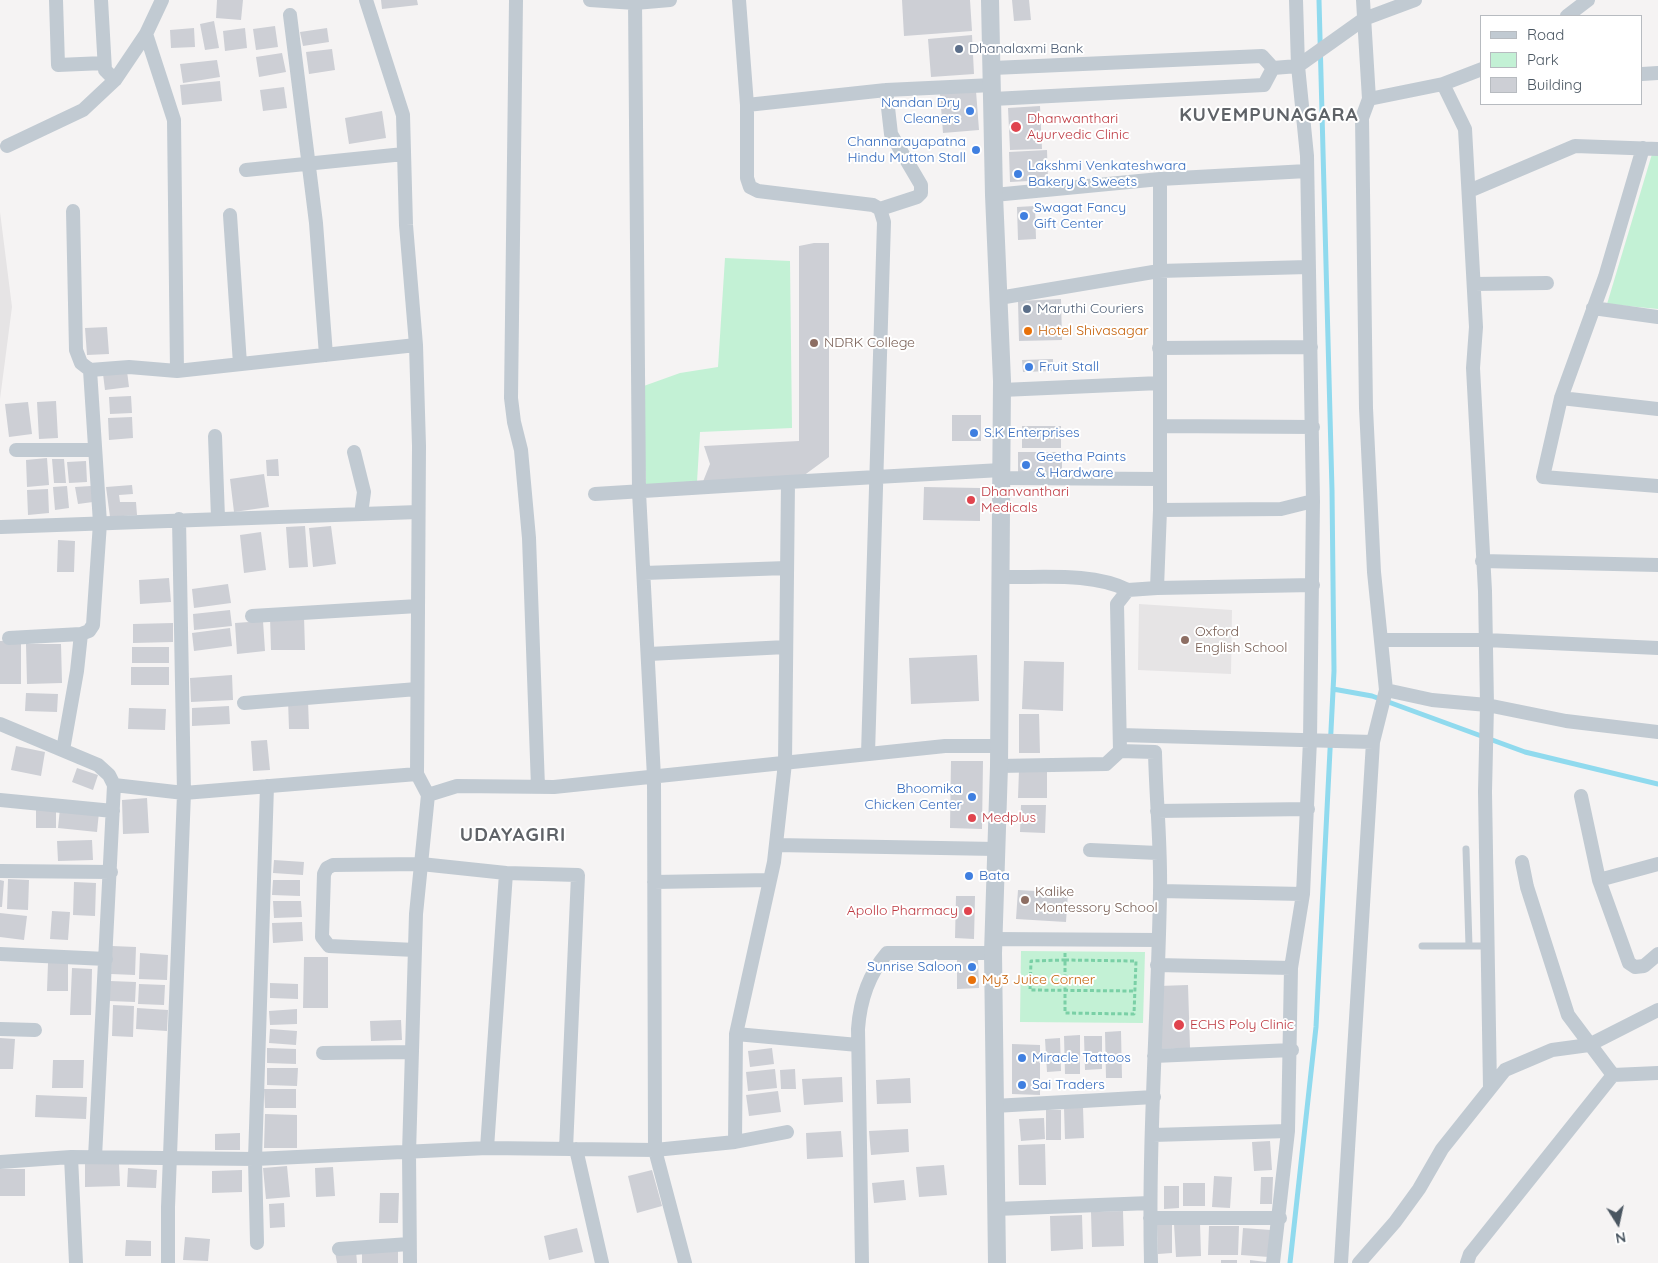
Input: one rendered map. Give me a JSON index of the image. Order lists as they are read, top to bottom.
{
  "districts": ["KUVEMPUNAGARA", "UDAYAGIRI"],
  "places": [
    "Dhanalaxmi Bank",
    "Nandan Dry Cleaners",
    "Dhanwanthari Ayurvedic Clinic",
    "Channarayapatna Hindu Mutton Stall",
    "Lakshmi Venkateshwara Bakery & Sweets",
    "Swagat Fancy Gift Center",
    "Maruthi Couriers",
    "Hotel Shivasagar",
    "NDRK College",
    "Fruit Stall",
    "S.K Enterprises",
    "Geetha Paints & Hardware",
    "Dhanvanthari Medicals",
    "Oxford English School",
    "Bhoomika Chicken Center",
    "Medplus",
    "Bata",
    "Kalike Montessory School",
    "Apollo Pharmacy",
    "Sunrise Saloon",
    "My3 Juice Corner",
    "ECHS Poly Clinic",
    "Miracle Tattoos",
    "Sai Traders"
  ],
  "legend": ["Road", "Park", "Building"],
  "north": "bottom"
}
